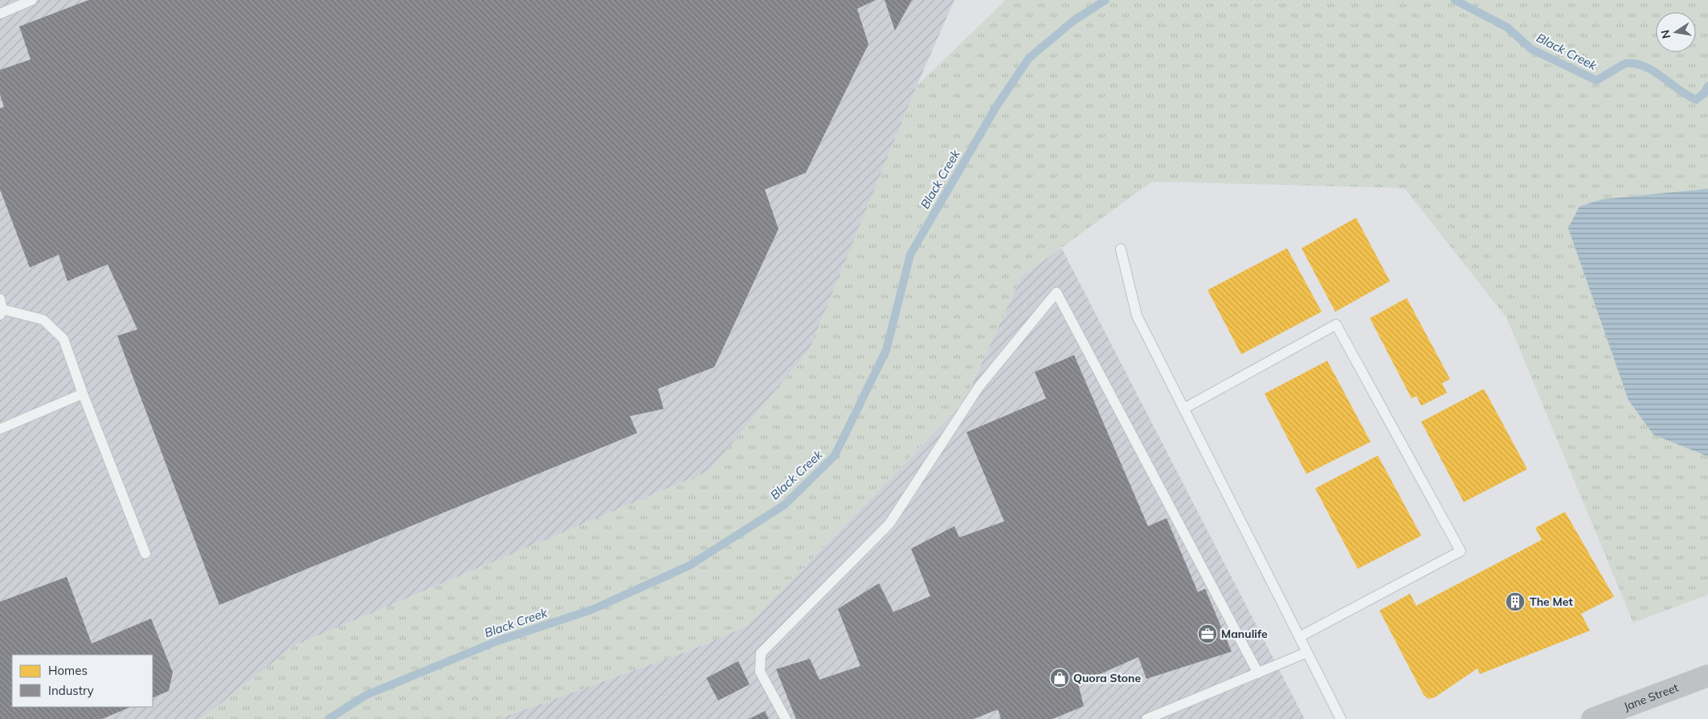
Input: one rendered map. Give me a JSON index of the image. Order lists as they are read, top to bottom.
{
  "streets": {
    "main road": ["Jane Street"]
  },
  "water": ["Black Creek"],
  "places": {
    "building": ["The Met"],
    "office": ["Manulife"],
    "shop": ["Quora Stone"]
  },
  "legend": ["Homes", "Industry"],
  "north": "left"
}
